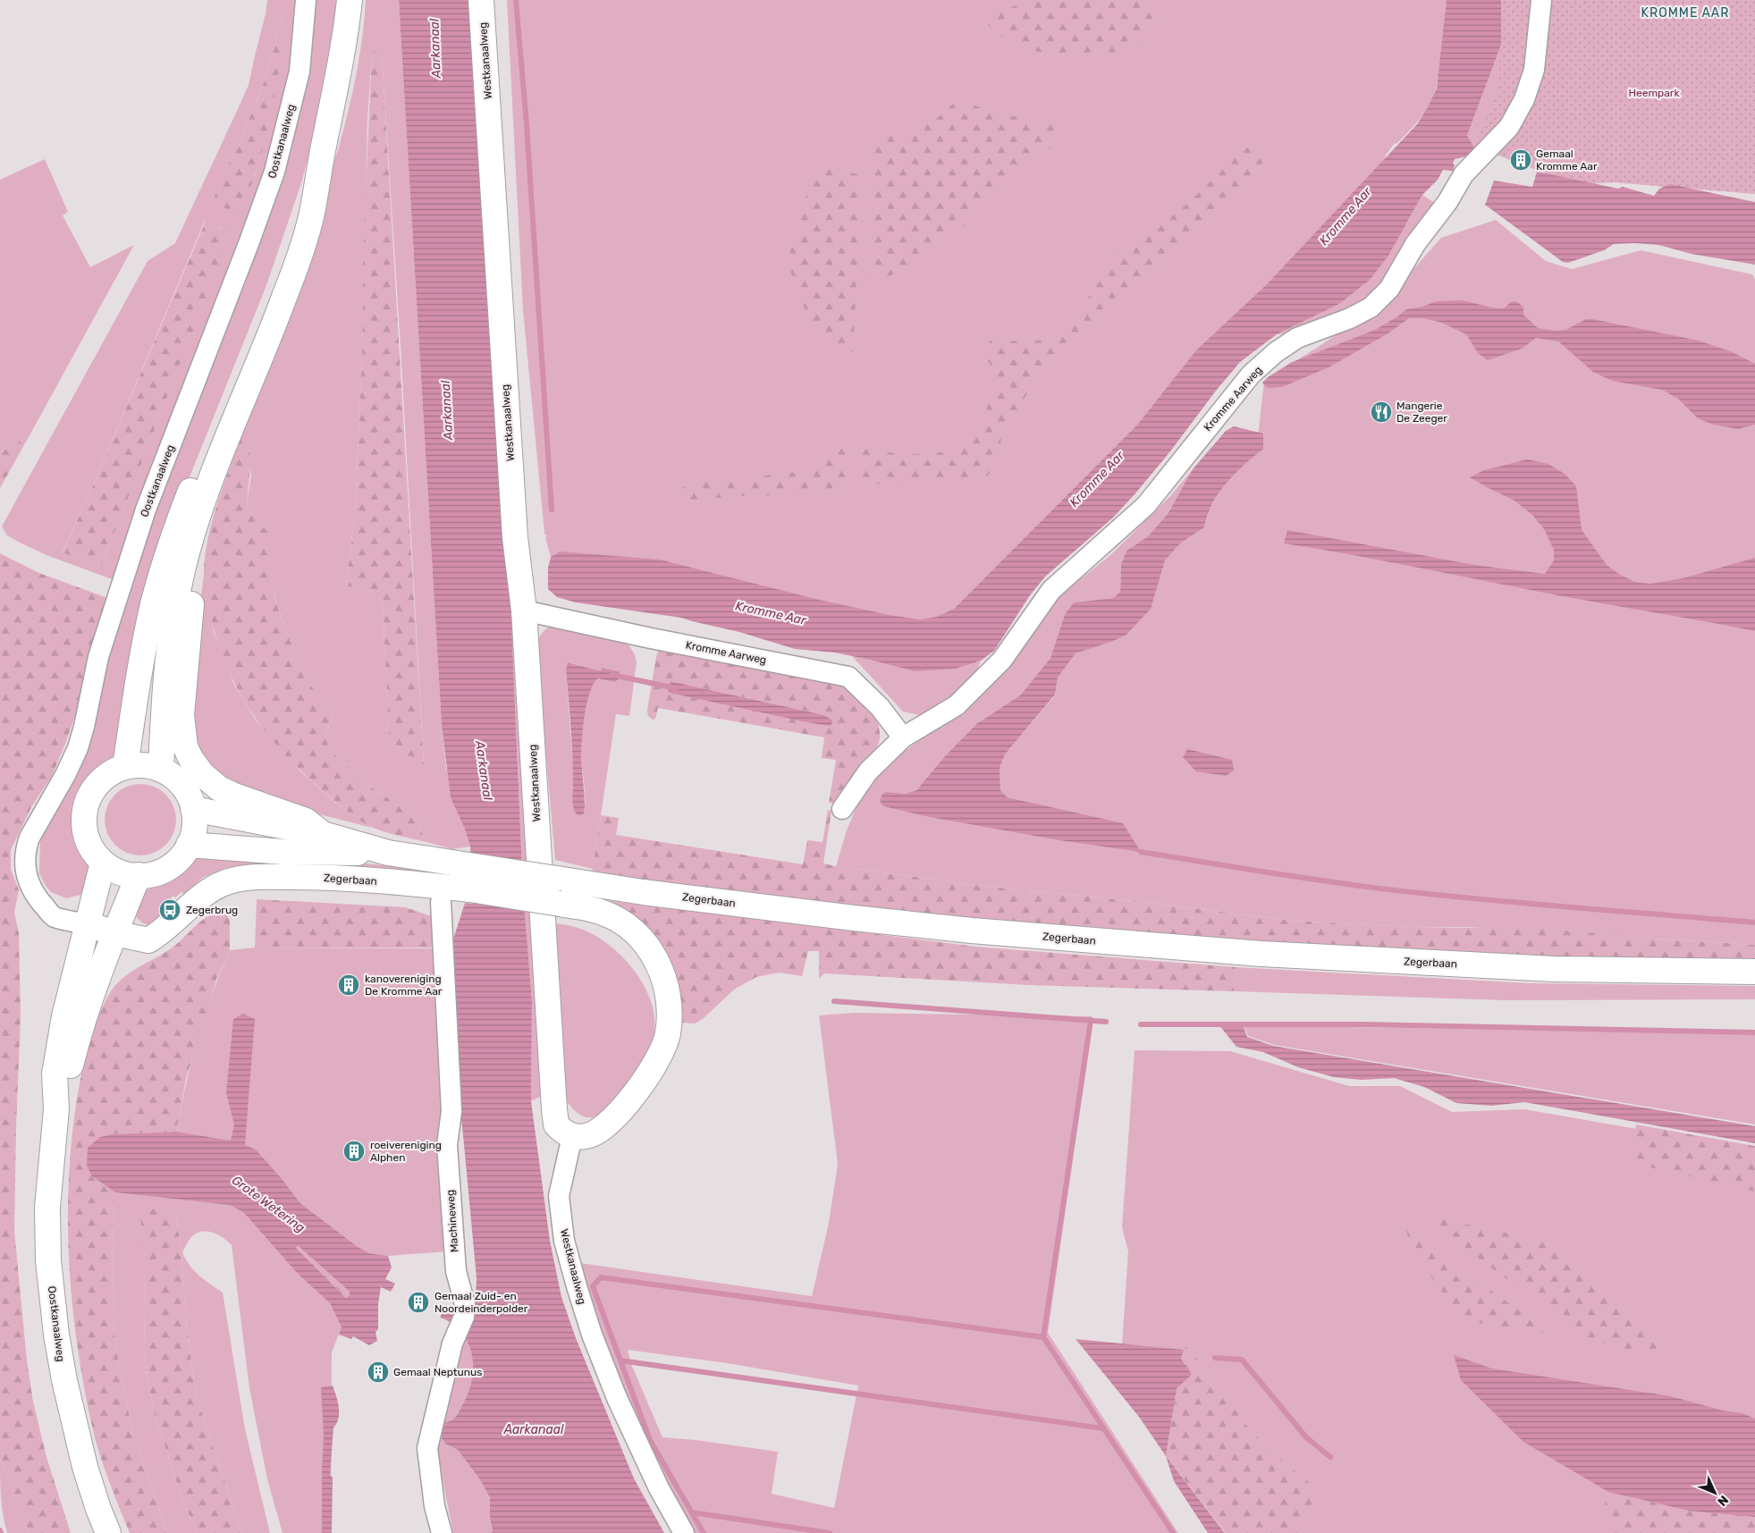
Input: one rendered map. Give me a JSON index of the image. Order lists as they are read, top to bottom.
{
  "streets": {
    "main road": ["Westkanaalweg", "Oostkanaalweg", "Zegerbaan"],
    "street": ["Kromme Aarweg", "Machineweg"]
  },
  "crossings": [
    ["Westkanaalweg", "Kromme Aarweg"],
    ["Westkanaalweg", "Zegerbaan"],
    ["Oostkanaalweg", "Zegerbaan"]
  ],
  "districts": ["KROMME AAR"],
  "water": ["Aarkanaal", "Kromme Aar", "Grote Wetering"],
  "parks": ["Heempark"],
  "places": {
    "building": [
      "Gemaal Kromme Aar",
      "kanovereniging De Kromme Aar",
      "roeivereniging Alphen",
      "Gemaal Zuid- en Noordeinderpolder",
      "Gemaal Neptunus"
    ],
    "restaurant": ["Mangerie De Zeeger"],
    "bus stop": ["Zegerbrug"]
  },
  "north": "bottom right"
}
